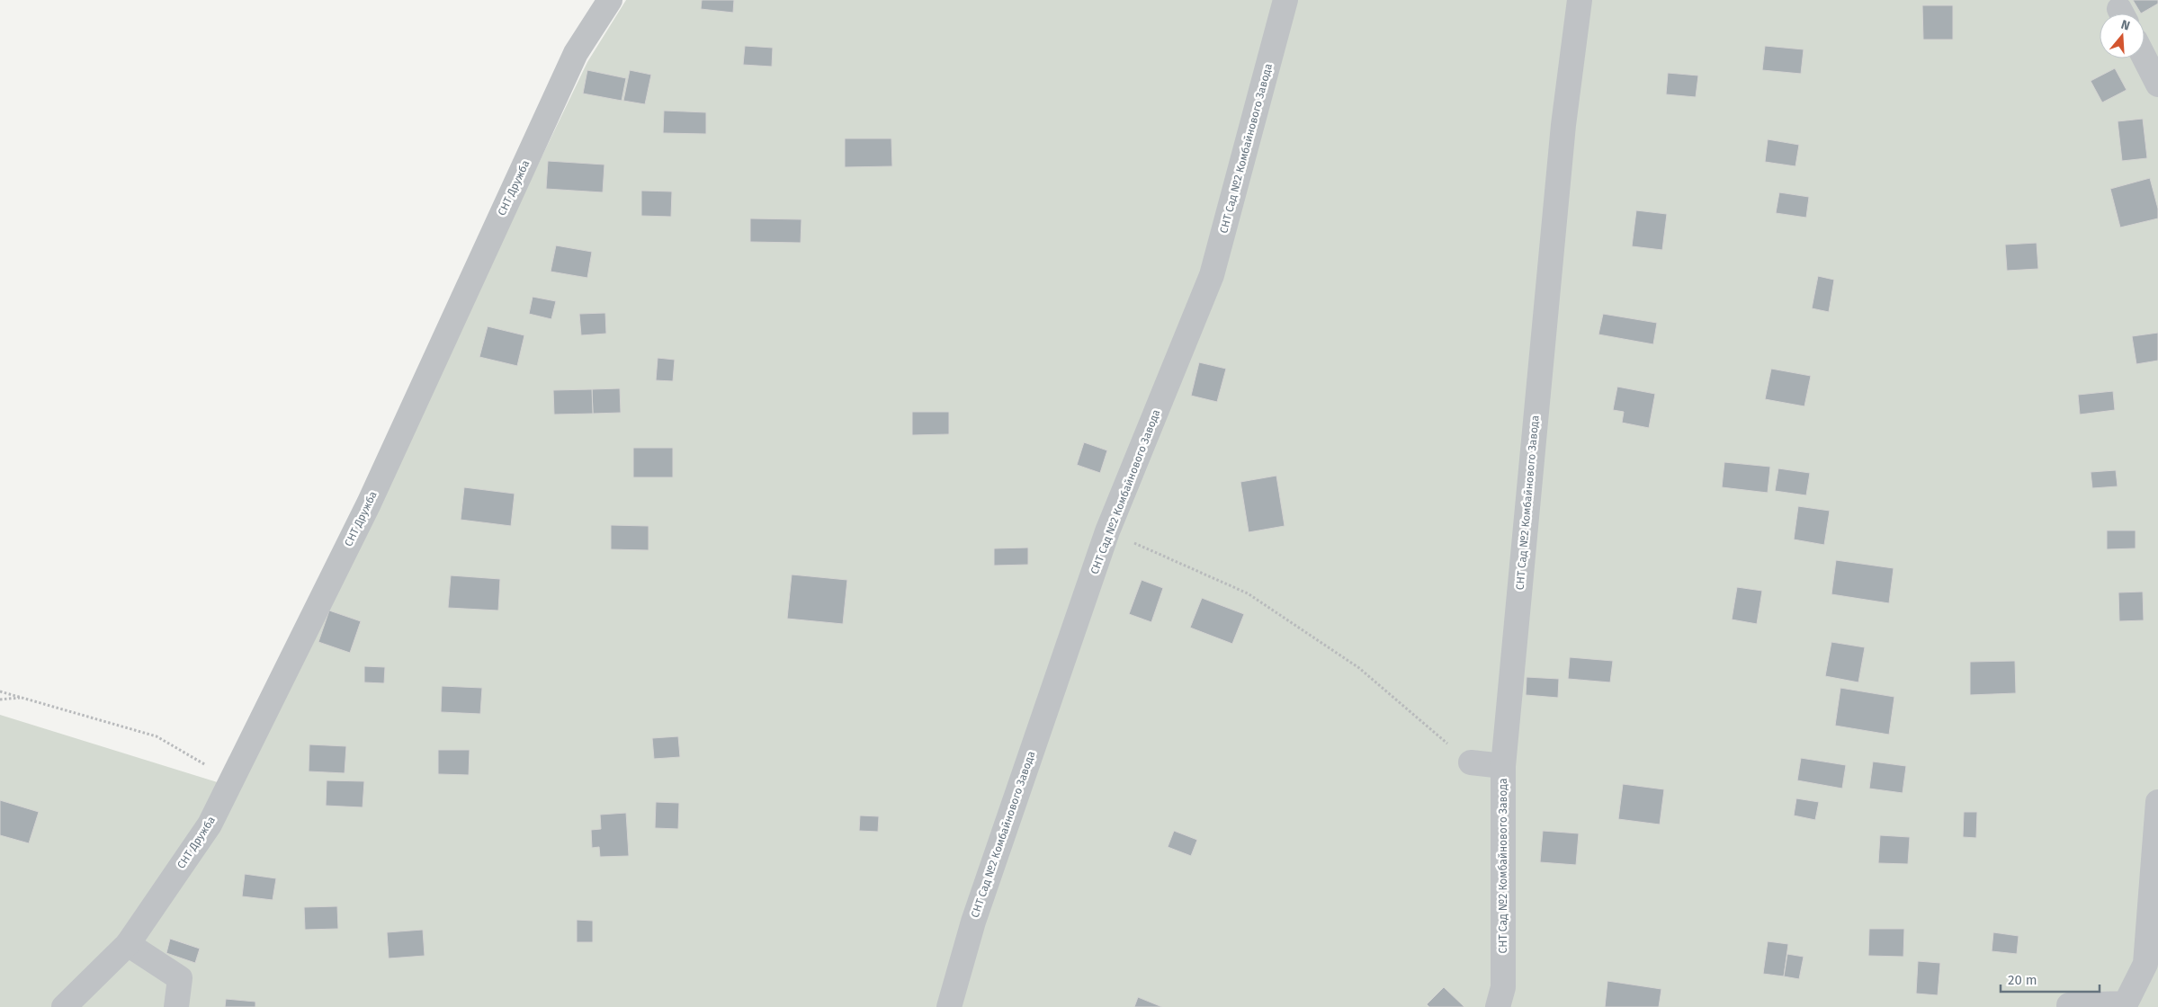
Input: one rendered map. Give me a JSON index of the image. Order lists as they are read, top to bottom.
{
  "streets": {
    "street": ["СНТ Сад №2 Комбайнового Завода", "СНТ Дружба"]
  },
  "scale_bar": "20 m",
  "north": "top"
}
